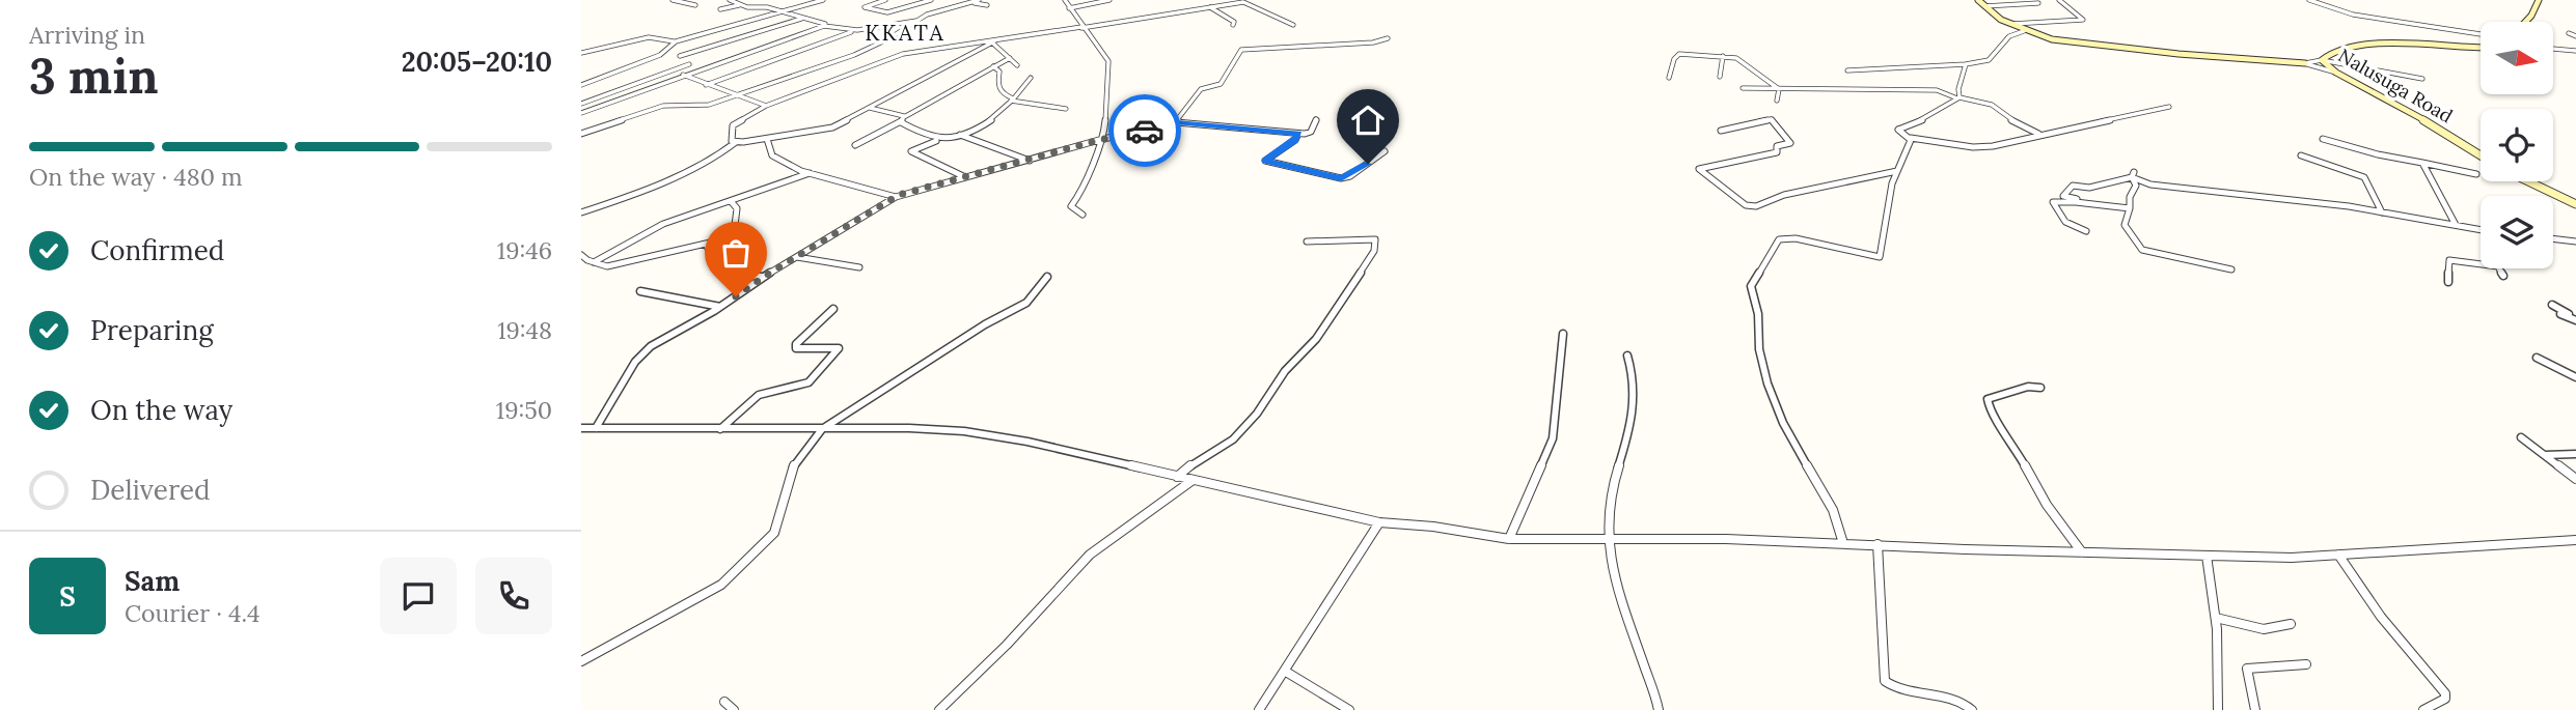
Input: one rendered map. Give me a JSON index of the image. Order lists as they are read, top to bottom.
{
  "streets": {
    "street": ["Nalusuga Road"]
  },
  "districts": ["KKATA"],
  "north": "right",
  "page": {
    "heading": ["3 min", "Arriving in", "20:05–20:10"],
    "panel": ["Sam", "Courier · 4.4"],
    "bar": "On the way · 480 m",
    "list": [
      ["Confirmed", "19:46"],
      ["Preparing", "19:48"],
      ["On the way", "19:50"],
      "Delivered"
    ],
    "round": "S"
  }
}
